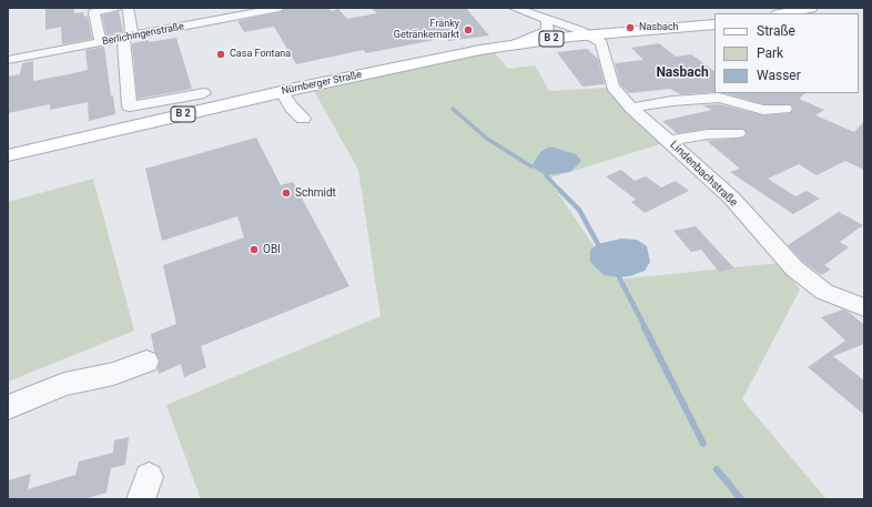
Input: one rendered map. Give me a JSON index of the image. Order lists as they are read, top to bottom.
{
  "streets": {
    "main road": ["B 2", "Nürnberger Straße"],
    "street": ["Berlichingenstraße", "Lindenbachstraße"]
  },
  "crossings": [
    ["Nürnberger Straße", "Lindenbachstraße"]
  ],
  "districts": ["Nasbach"],
  "places": [
    "Nasbach",
    "Fränky Getränkemarkt",
    "Casa Fontana",
    "Schmidt",
    "OBI"
  ],
  "legend": ["Straße", "Park", "Wasser"]
}
